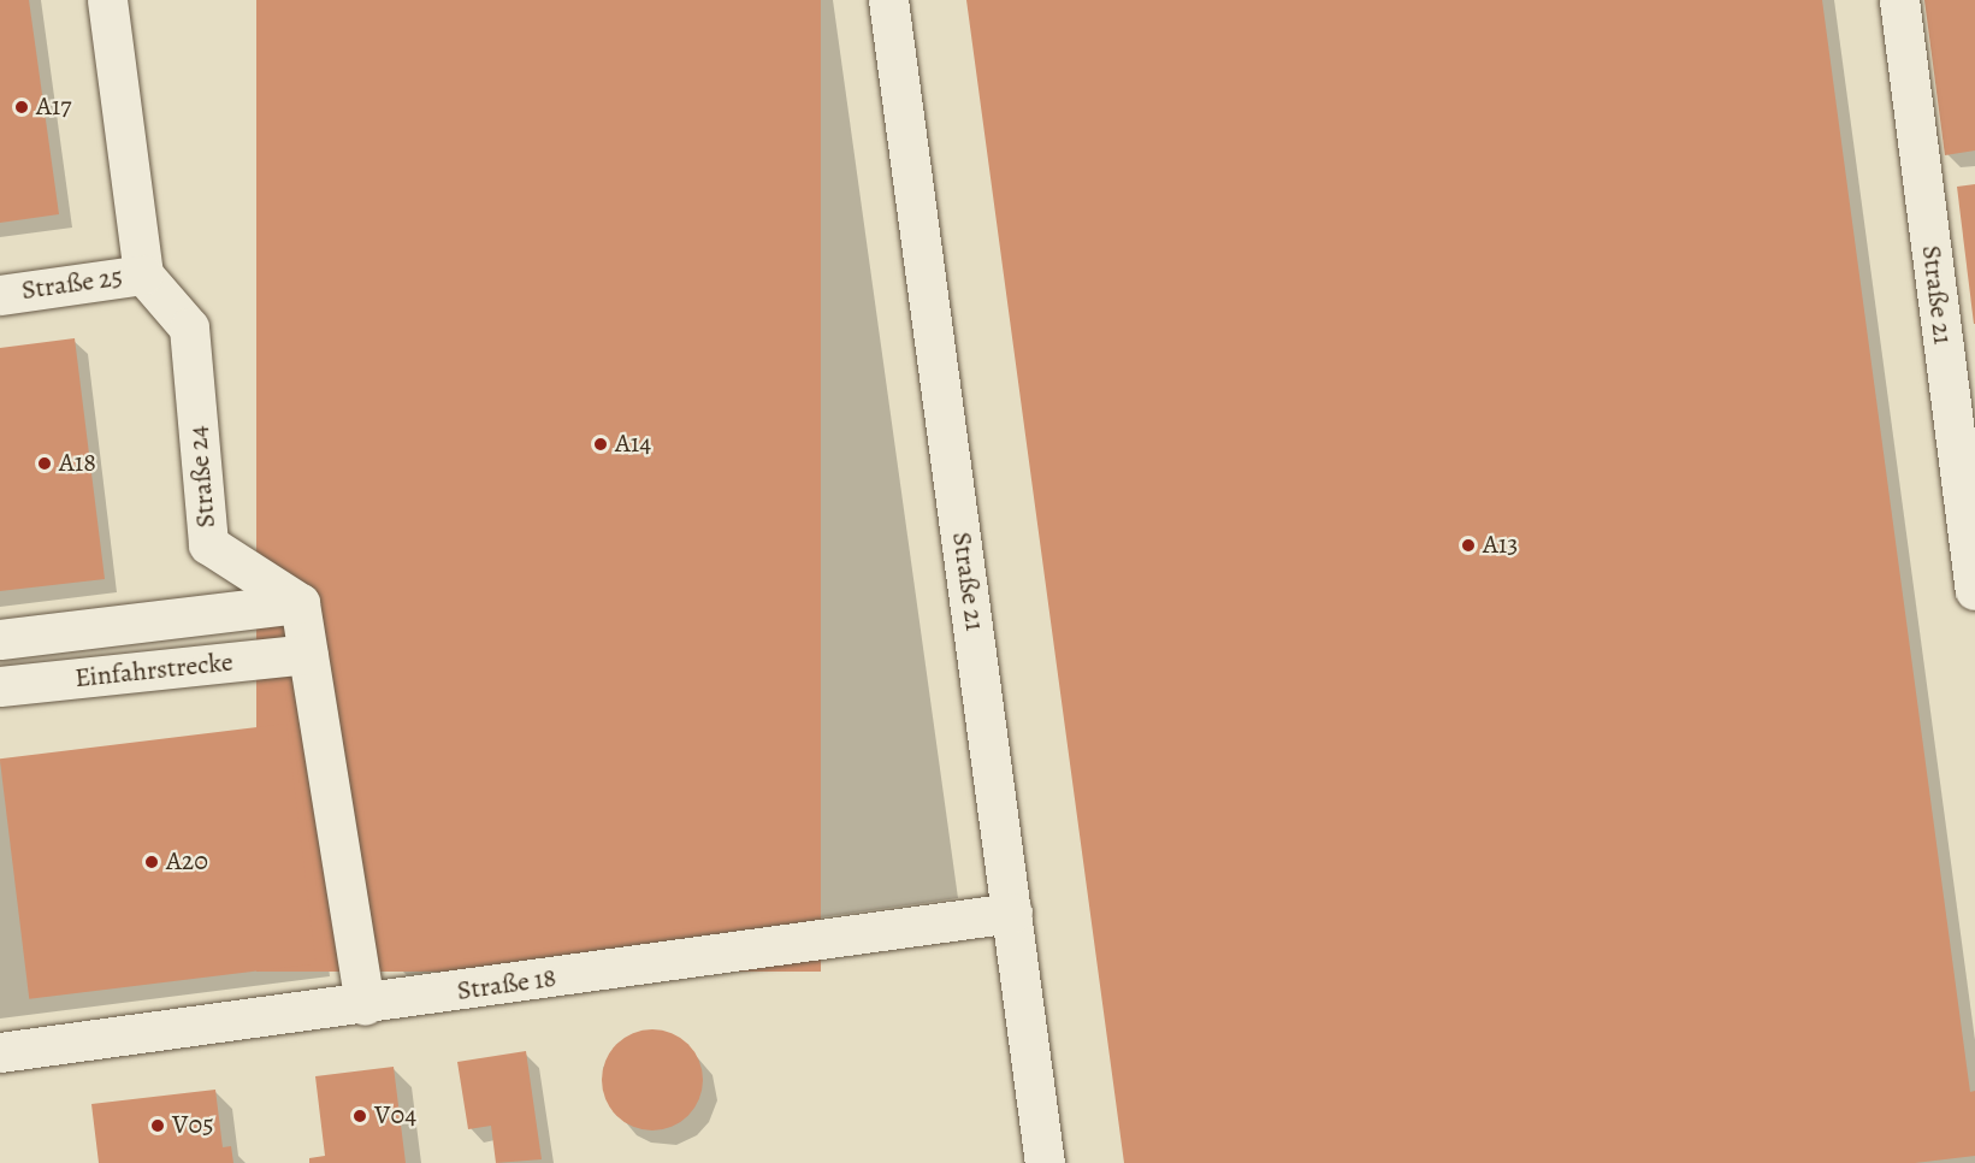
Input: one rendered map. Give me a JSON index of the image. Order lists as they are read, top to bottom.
{
  "streets": {
    "street": [
      "Straße 25",
      "Straße 21",
      "Straße 24",
      "Einfahrstrecke",
      "Straße 18"
    ]
  },
  "crossings": [
    ["Straße 25", "Straße 24"],
    ["Straße 21", "Straße 18"],
    ["Straße 24", "Einfahrstrecke"]
  ],
  "places": [
    "A17",
    "A14",
    "A18",
    "A13",
    "A20",
    "V04",
    "V05"
  ]
}
